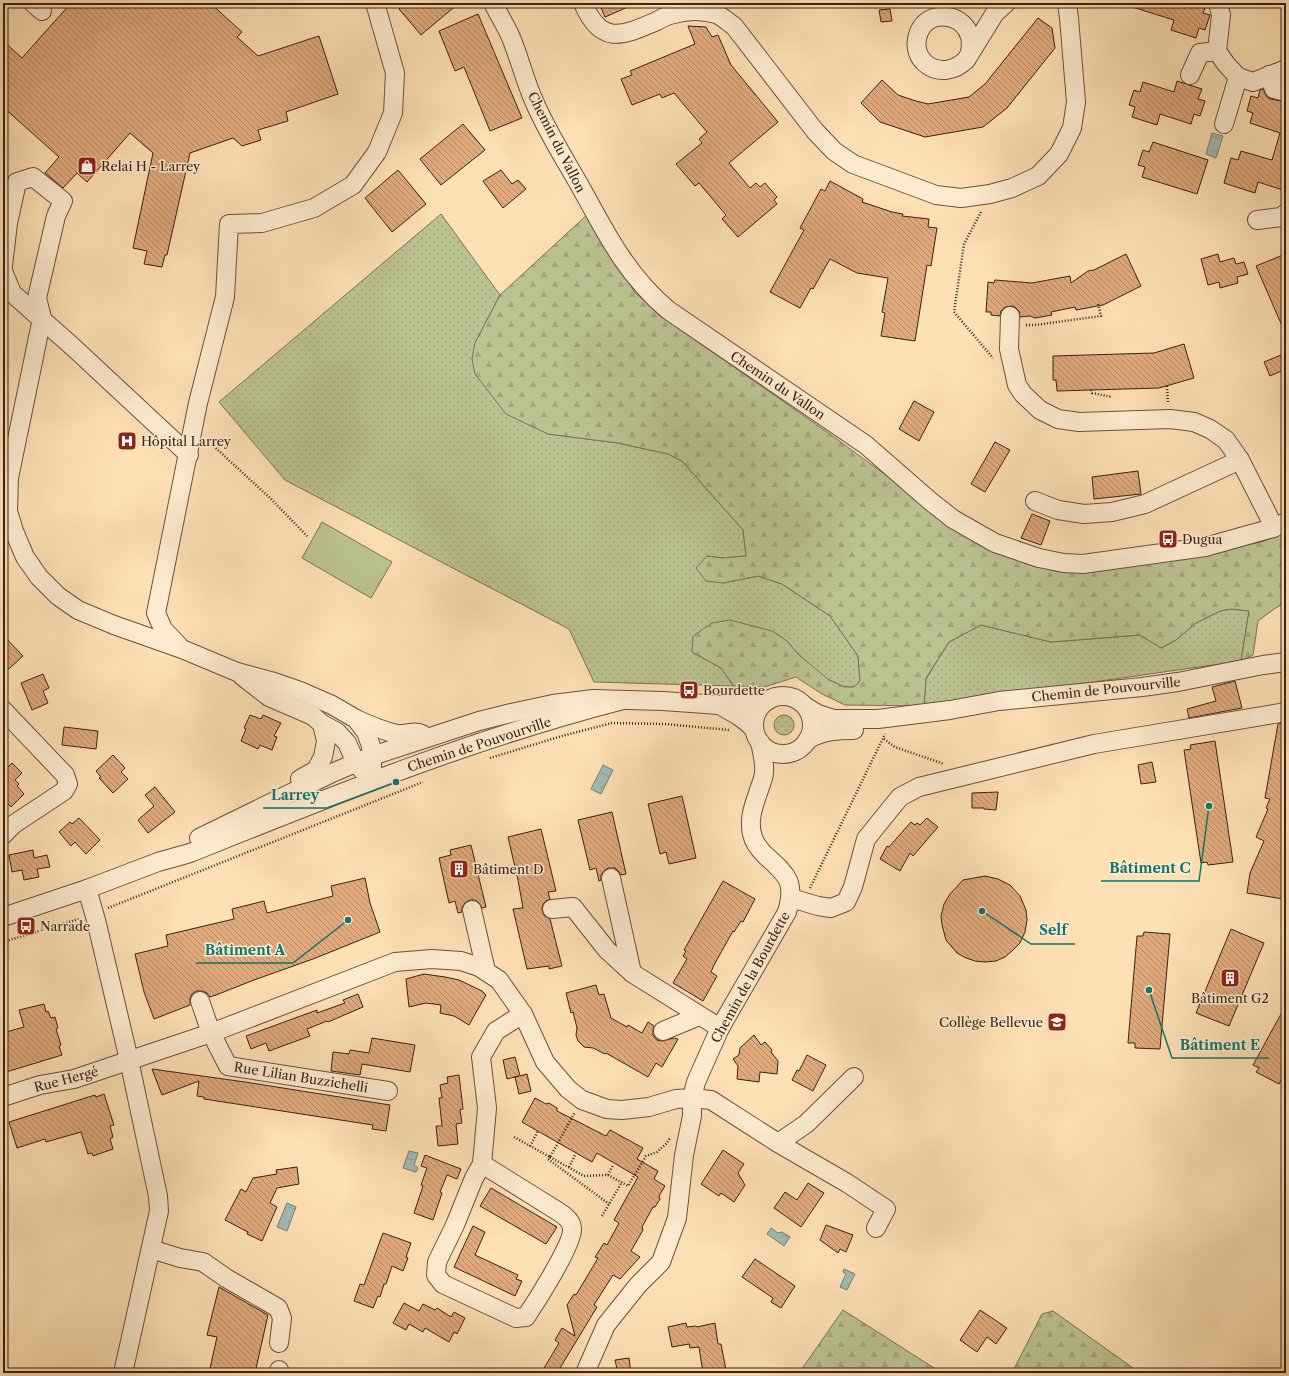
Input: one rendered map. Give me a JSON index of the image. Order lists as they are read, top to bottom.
{
  "streets": {
    "street": [
      "Chemin du Vallon",
      "Chemin de Pouvourville",
      "Chemin de la Bourdette",
      "Rue Lilian Buzzichelli",
      "Rue Hergé"
    ]
  },
  "crossings": [
    ["Chemin de Pouvourville", "Chemin de la Bourdette"],
    ["Chemin de la Bourdette", "Rue Hergé"],
    ["Rue Lilian Buzzichelli", "Rue Hergé"]
  ],
  "places": {
    "shop": ["Relai H - Larrey"],
    "hospital": ["Hôpital Larrey"],
    "bus stop": ["Dugua", "Bourdette", "Narrade"],
    "other": [
      "Larrey",
      "Bâtiment C",
      "Self",
      "Bâtiment A",
      "Bâtiment E"
    ],
    "building": ["Bâtiment D", "Bâtiment G2"],
    "school or university": ["Collège Bellevue"]
  }
}
